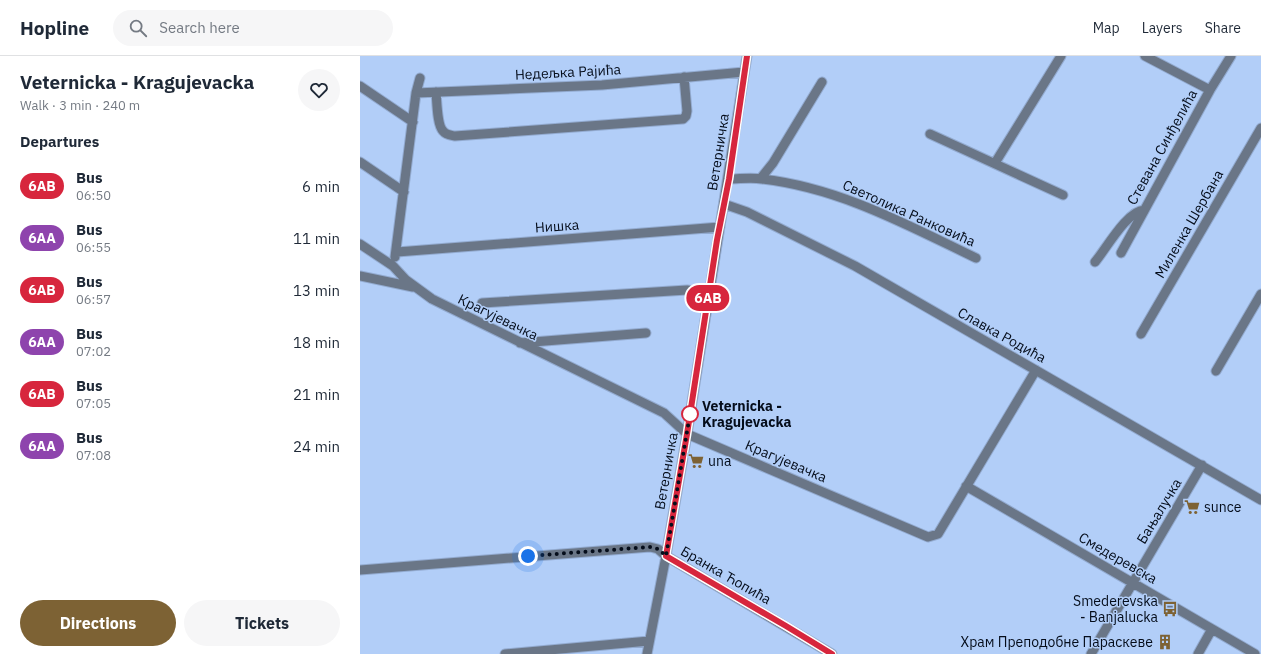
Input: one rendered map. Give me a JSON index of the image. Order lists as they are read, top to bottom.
{
  "streets": {
    "street": [
      "Недељка Рајића",
      "Стевана Синђелића",
      "Ветерничка",
      "Светолика Ранковића",
      "Миленка Шербана",
      "Нишка",
      "Крагујевачка",
      "Славка Родића",
      "Бањалучка",
      "Смедеревска",
      "Бранка Ћопића"
    ]
  },
  "crossings": [
    ["Недељка Рајића", "Ветерничка"],
    ["Ветерничка", "Светолика Ранковића"],
    ["Ветерничка", "Нишка"],
    ["Ветерничка", "Крагујевачка"],
    ["Ветерничка", "Славка Родића"],
    ["Ветерничка", "Бранка Ћопића"],
    ["Крагујевачка", "Славка Родића"],
    ["Крагујевачка", "Смедеревска"],
    ["Славка Родића", "Бањалучка"],
    ["Бањалучка", "Смедеревска"]
  ],
  "places": {
    "other": ["Veternicka - Kragujevacka"],
    "supermarket": ["una", "sunce"],
    "bus stop": ["Smederevska - Banjalucka"],
    "building": ["Храм Преподобне Параскеве"]
  },
  "lines": ["bus line 6AB"],
  "page": {
    "header": "Hopline",
    "search": "Search here",
    "nav": ["Map", "Layers", "Share"],
    "heading": [
      ["Veternicka - Kragujevacka", "Walk · 3 min · 240 m"],
      "Departures"
    ],
    "on_map": "6AB",
    "list": [
      {
        "mark": "6AB",
        "name": "Bus",
        "note": "06:50",
        "value": "6 min"
      },
      {
        "mark": "6AA",
        "name": "Bus",
        "note": "06:55",
        "value": "11 min"
      },
      {
        "mark": "6AB",
        "name": "Bus",
        "note": "06:57",
        "value": "13 min"
      },
      {
        "mark": "6AA",
        "name": "Bus",
        "note": "07:02",
        "value": "18 min"
      },
      {
        "mark": "6AB",
        "name": "Bus",
        "note": "07:05",
        "value": "21 min"
      },
      {
        "mark": "6AA",
        "name": "Bus",
        "note": "07:08",
        "value": "24 min"
      }
    ],
    "buttons": ["Directions", "Tickets"]
  }
}
